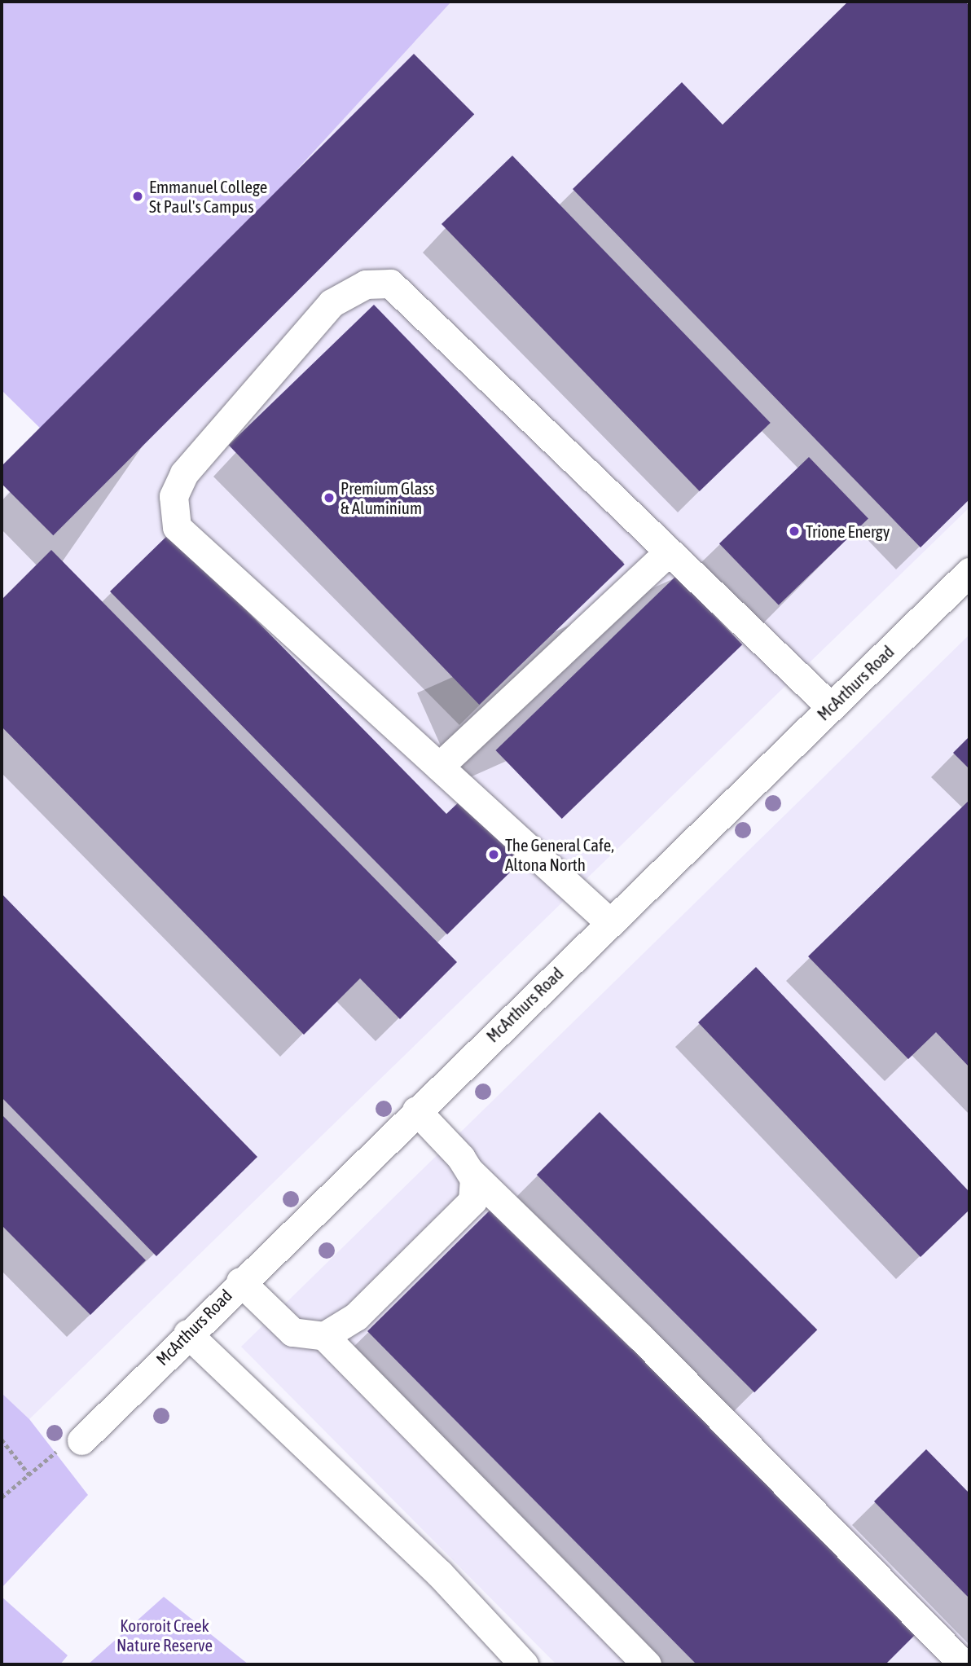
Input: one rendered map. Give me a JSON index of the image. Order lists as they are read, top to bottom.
{
  "streets": {
    "street": ["McArthurs Road"]
  },
  "parks": ["Kororoit Creek Nature Reserve"],
  "places": [
    "Emmanuel College St Paul's Campus",
    "Premium Glass & Aluminium",
    "Trione Energy",
    "The General Cafe, Altona North"
  ]
}
